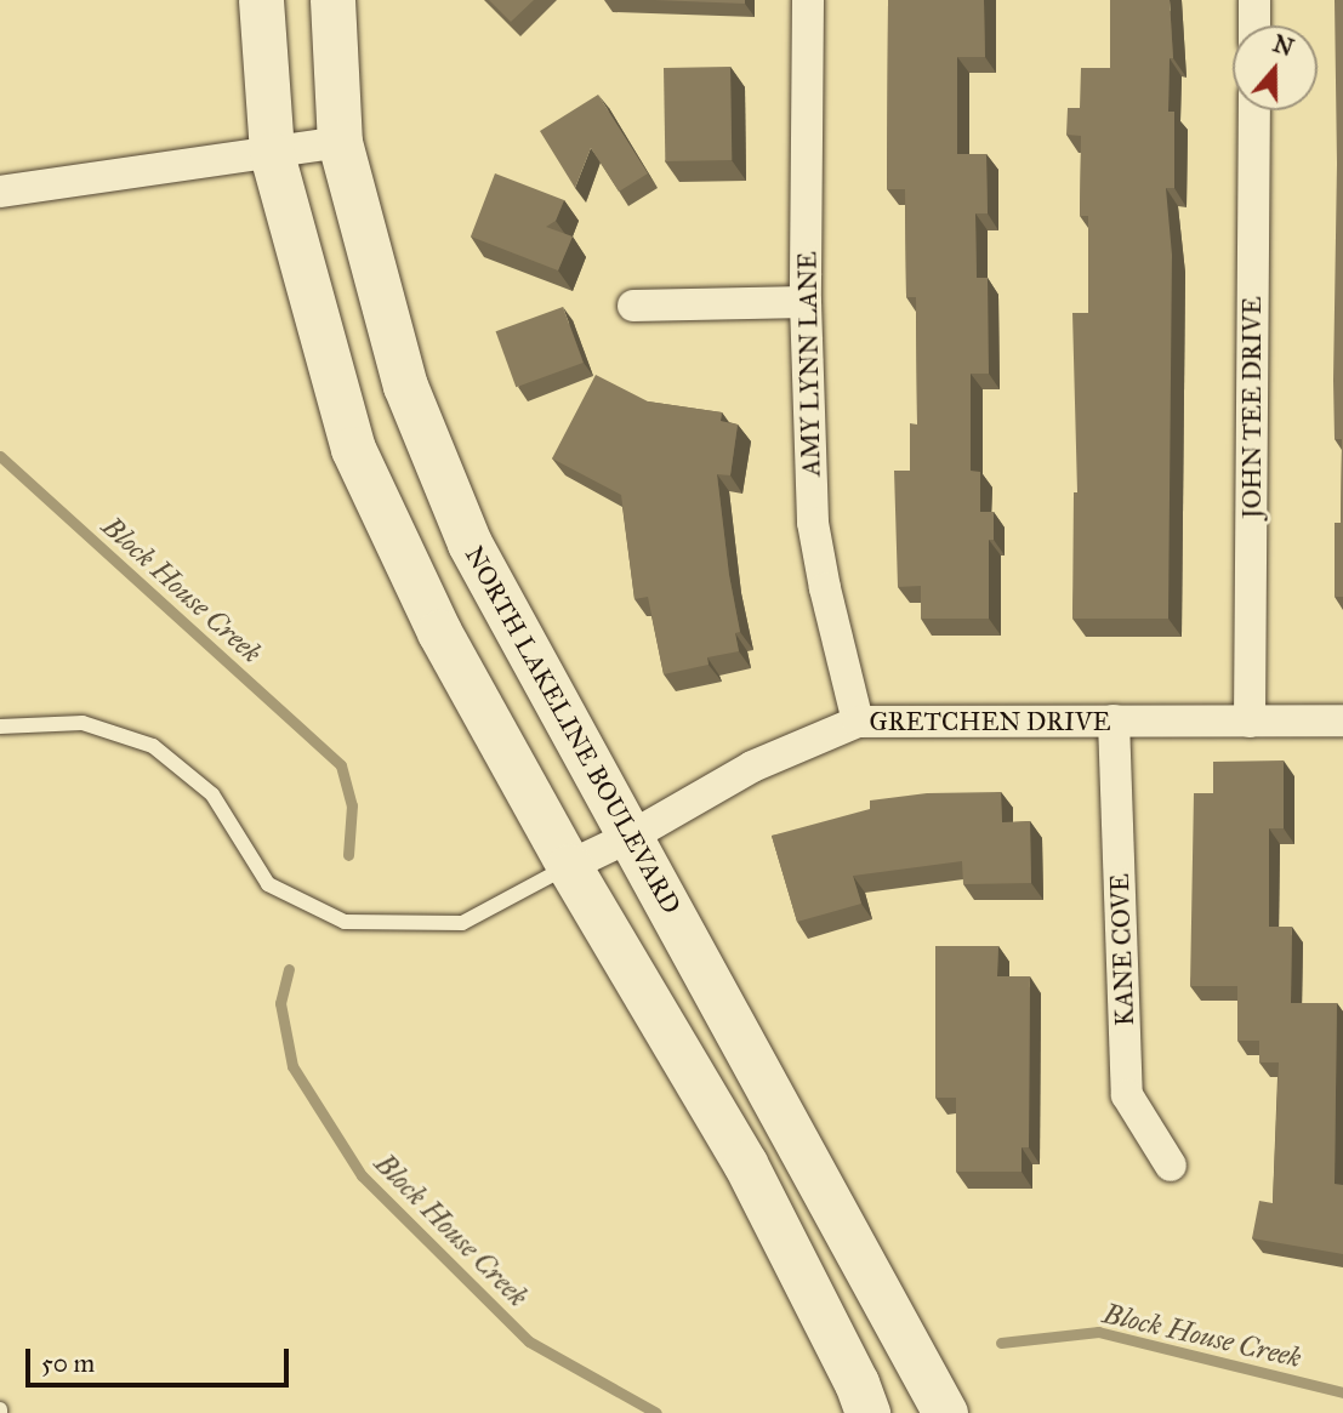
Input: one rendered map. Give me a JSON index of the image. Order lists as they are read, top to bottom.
{
  "streets": {
    "main road": ["NORTH LAKELINE BOULEVARD"],
    "street": [
      "AMY LYNN LANE",
      "JOHN TEE DRIVE",
      "GRETCHEN DRIVE",
      "KANE COVE"
    ]
  },
  "crossings": [
    ["AMY LYNN LANE", "GRETCHEN DRIVE"],
    ["JOHN TEE DRIVE", "GRETCHEN DRIVE"],
    ["GRETCHEN DRIVE", "NORTH LAKELINE BOULEVARD"],
    ["GRETCHEN DRIVE", "KANE COVE"]
  ],
  "water": ["Block House Creek"],
  "scale_bar": "50 m",
  "north": "top"
}
